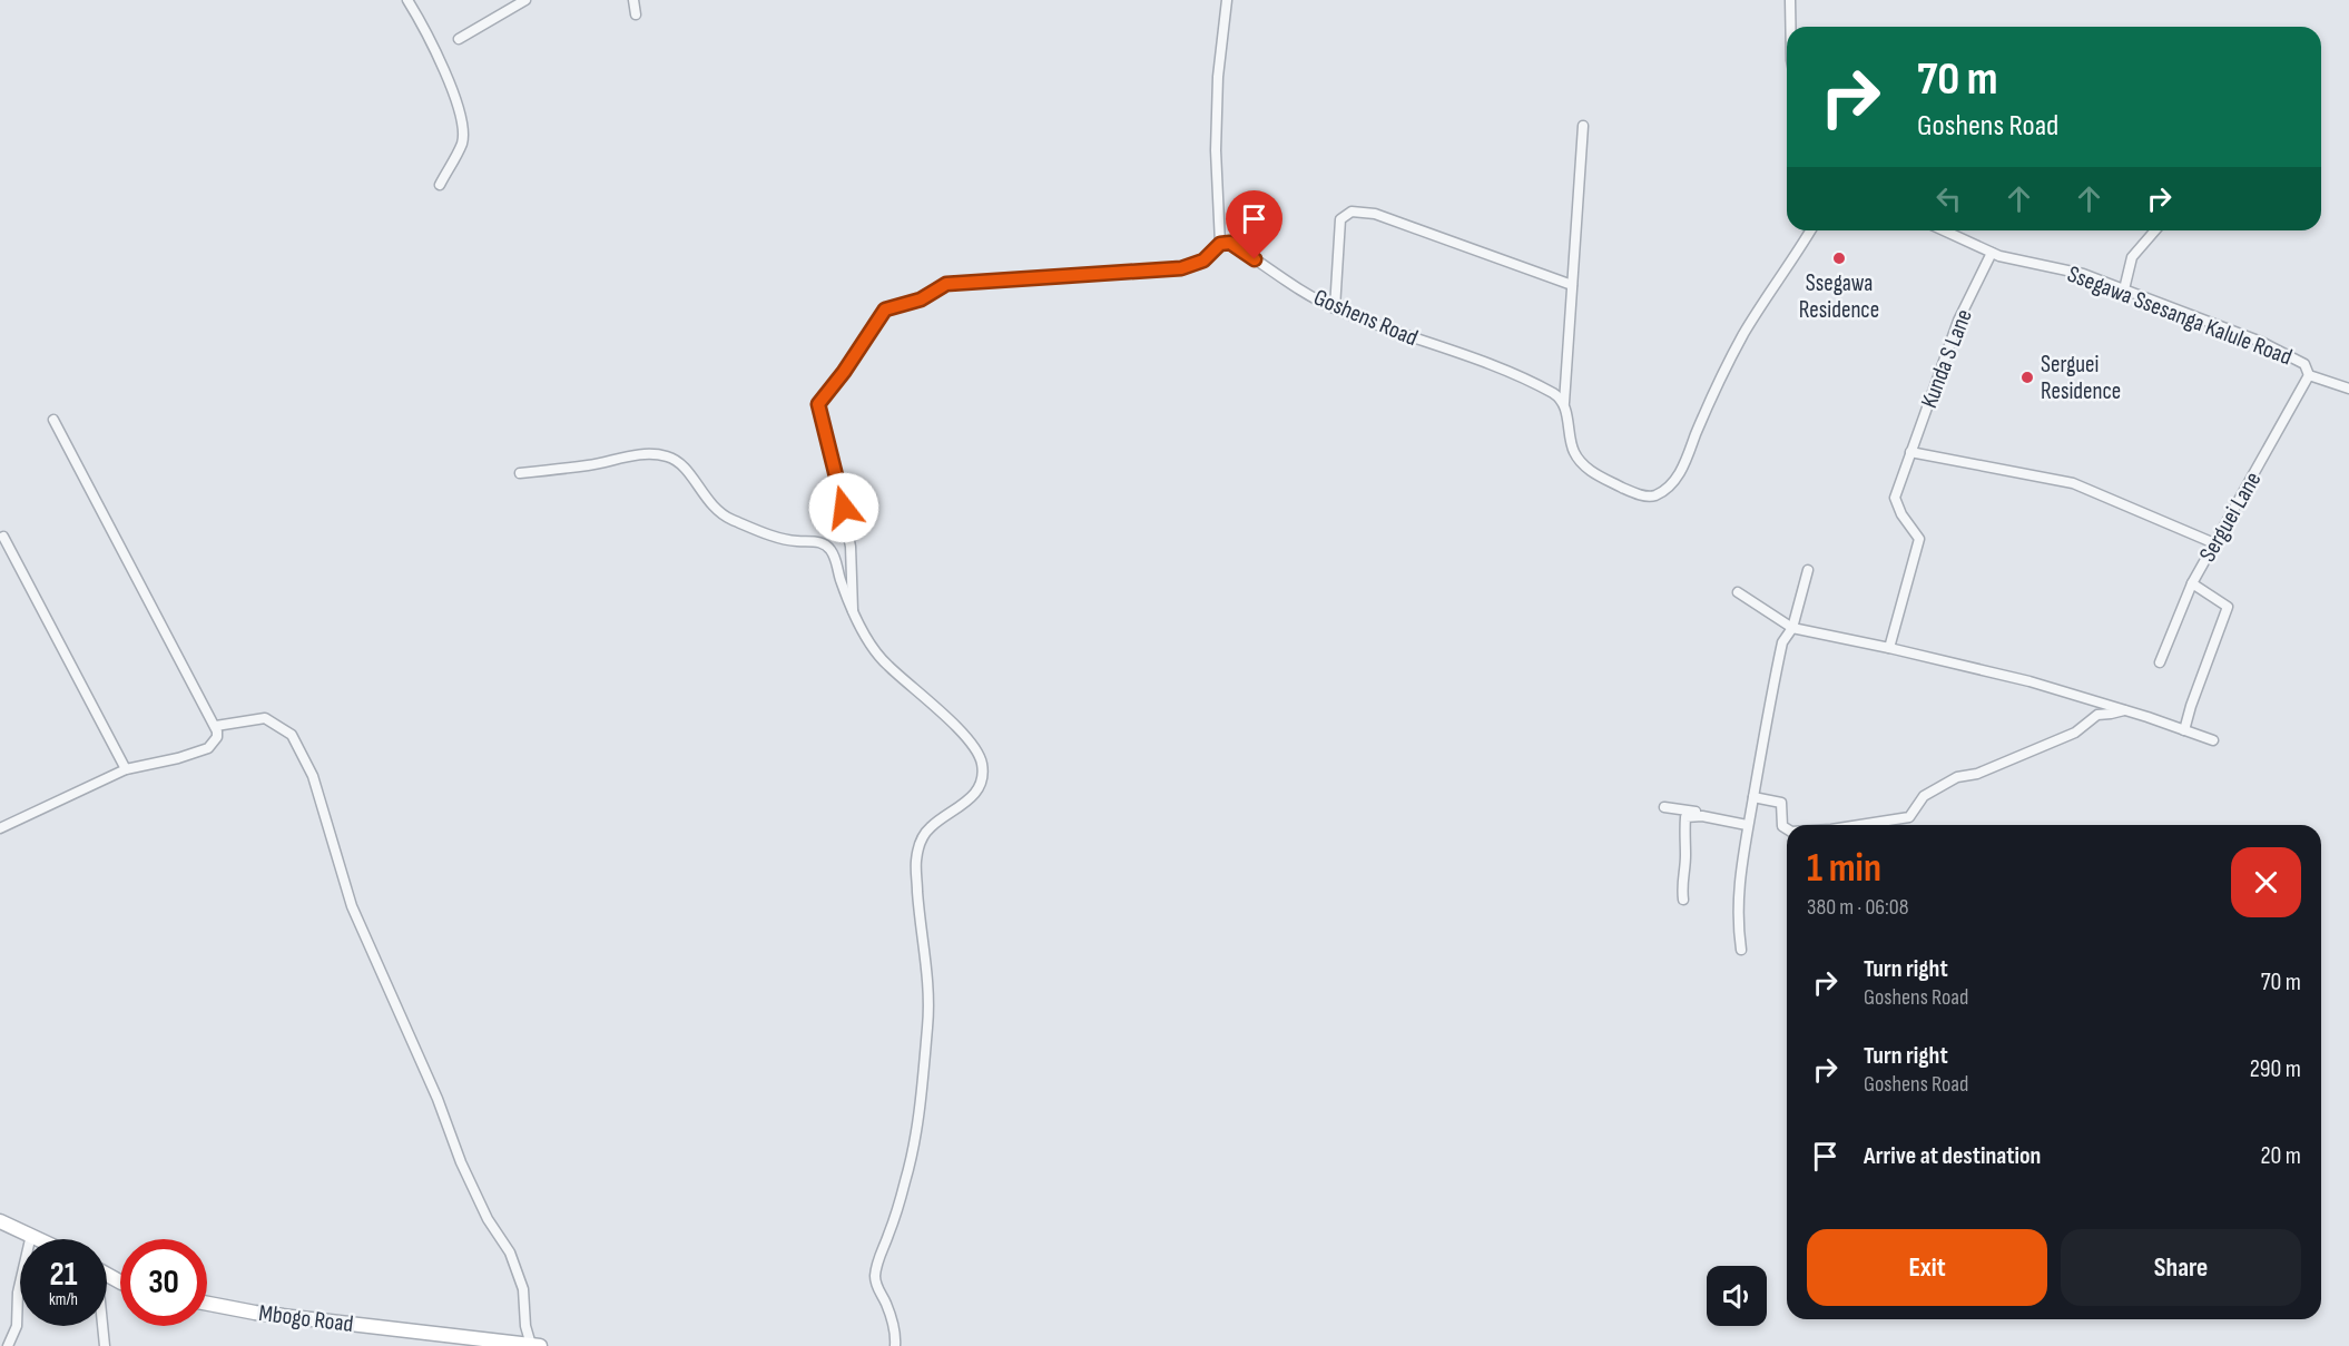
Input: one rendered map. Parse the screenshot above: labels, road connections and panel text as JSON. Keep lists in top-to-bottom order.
{
  "streets": {
    "main road": ["Mbogo Road"],
    "street": [
      "Ssegawa Ssesanga Kalule Road",
      "Goshens Road",
      "Kunda S Lane",
      "Serguei Lane"
    ]
  },
  "crossings": [
    ["Ssegawa Ssesanga Kalule Road", "Kunda S Lane"],
    ["Ssegawa Ssesanga Kalule Road", "Serguei Lane"]
  ],
  "places": ["Ssegawa Residence", "Serguei Residence"],
  "page": {
    "turn": ["70 m", "Goshens Road"],
    "heading": ["1 min", "380 m · 06:08"],
    "list": [
      {
        "name": "Turn right",
        "note": "Goshens Road",
        "value": "70 m"
      },
      {
        "name": "Turn right",
        "note": "Goshens Road",
        "value": "290 m"
      },
      {
        "name": "Arrive at destination",
        "value": "20 m"
      }
    ],
    "buttons": ["Exit", "Share"],
    "speed": "21 km/h",
    "limit": "30"
  }
}
